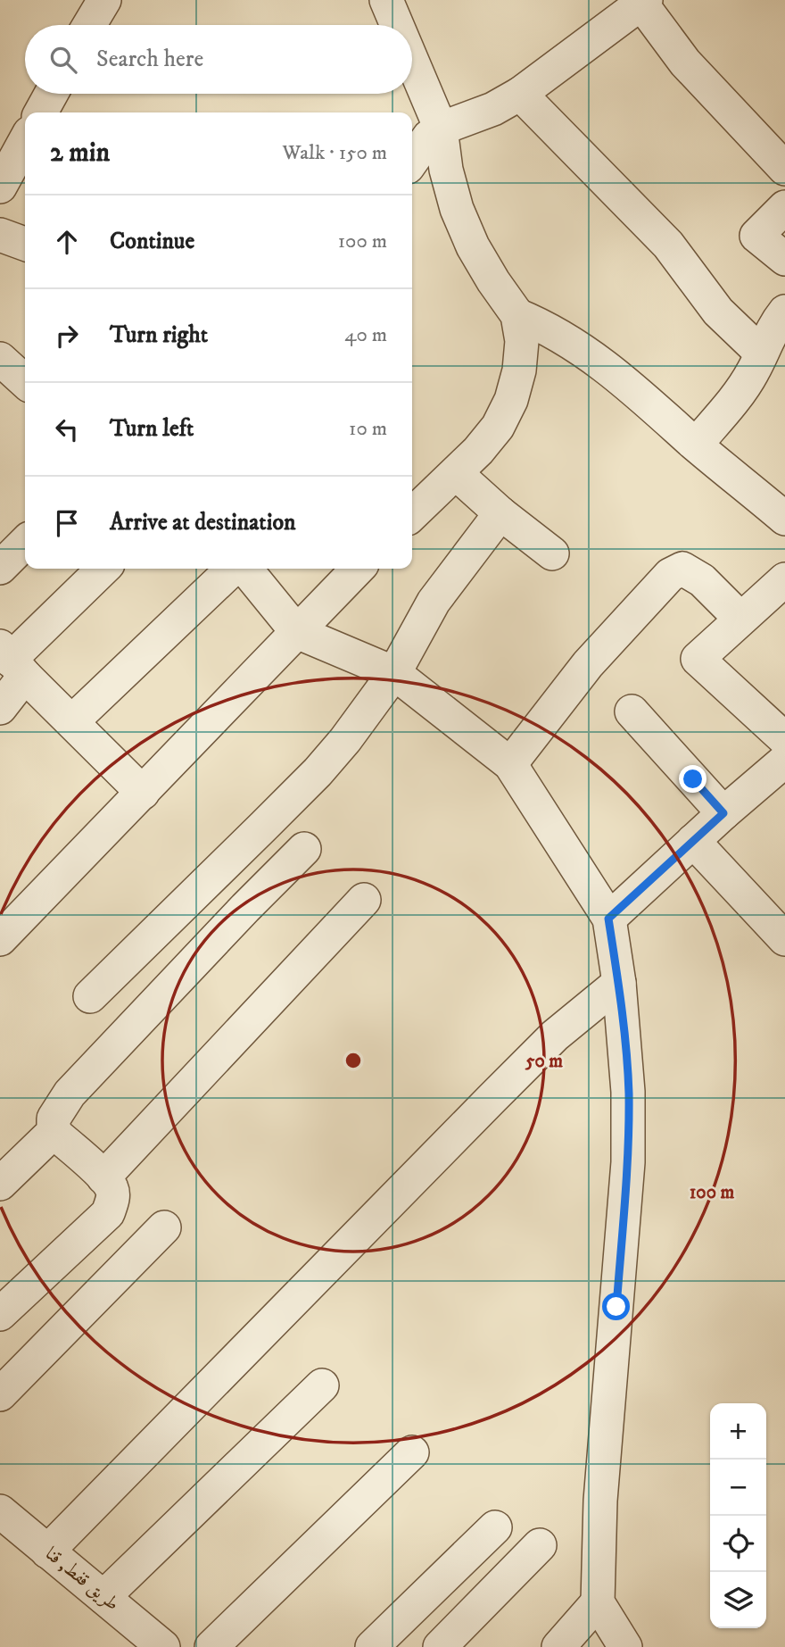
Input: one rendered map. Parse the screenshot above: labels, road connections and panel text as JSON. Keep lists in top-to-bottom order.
{
  "streets": {
    "street": ["طريق قفط, قنا"]
  },
  "page": {
    "search": "Search here",
    "heading": ["2 min", "Walk · 150 m"],
    "list": [
      ["Continue", "100 m"],
      ["Turn right", "40 m"],
      ["Turn left", "10 m"],
      "Arrive at destination"
    ],
    "map_buttons": ["+", "−"]
  },
  "rings": ["50 m", "100 m"]
}
